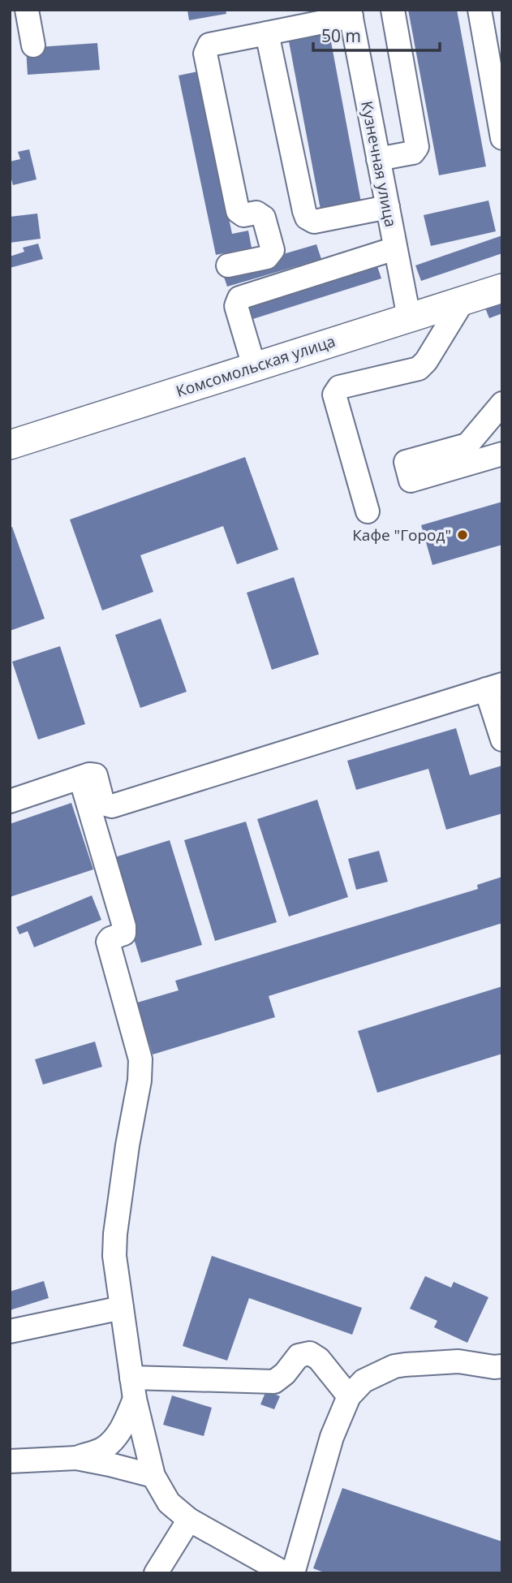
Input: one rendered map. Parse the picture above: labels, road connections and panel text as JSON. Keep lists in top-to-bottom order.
{
  "streets": {
    "main road": ["Комсомольская улица"],
    "street": ["Кузнечная улица"]
  },
  "crossings": [
    ["Кузнечная улица", "Комсомольская улица"]
  ],
  "places": ["Кафе \"Город\""],
  "scale_bar": "50 m"
}
